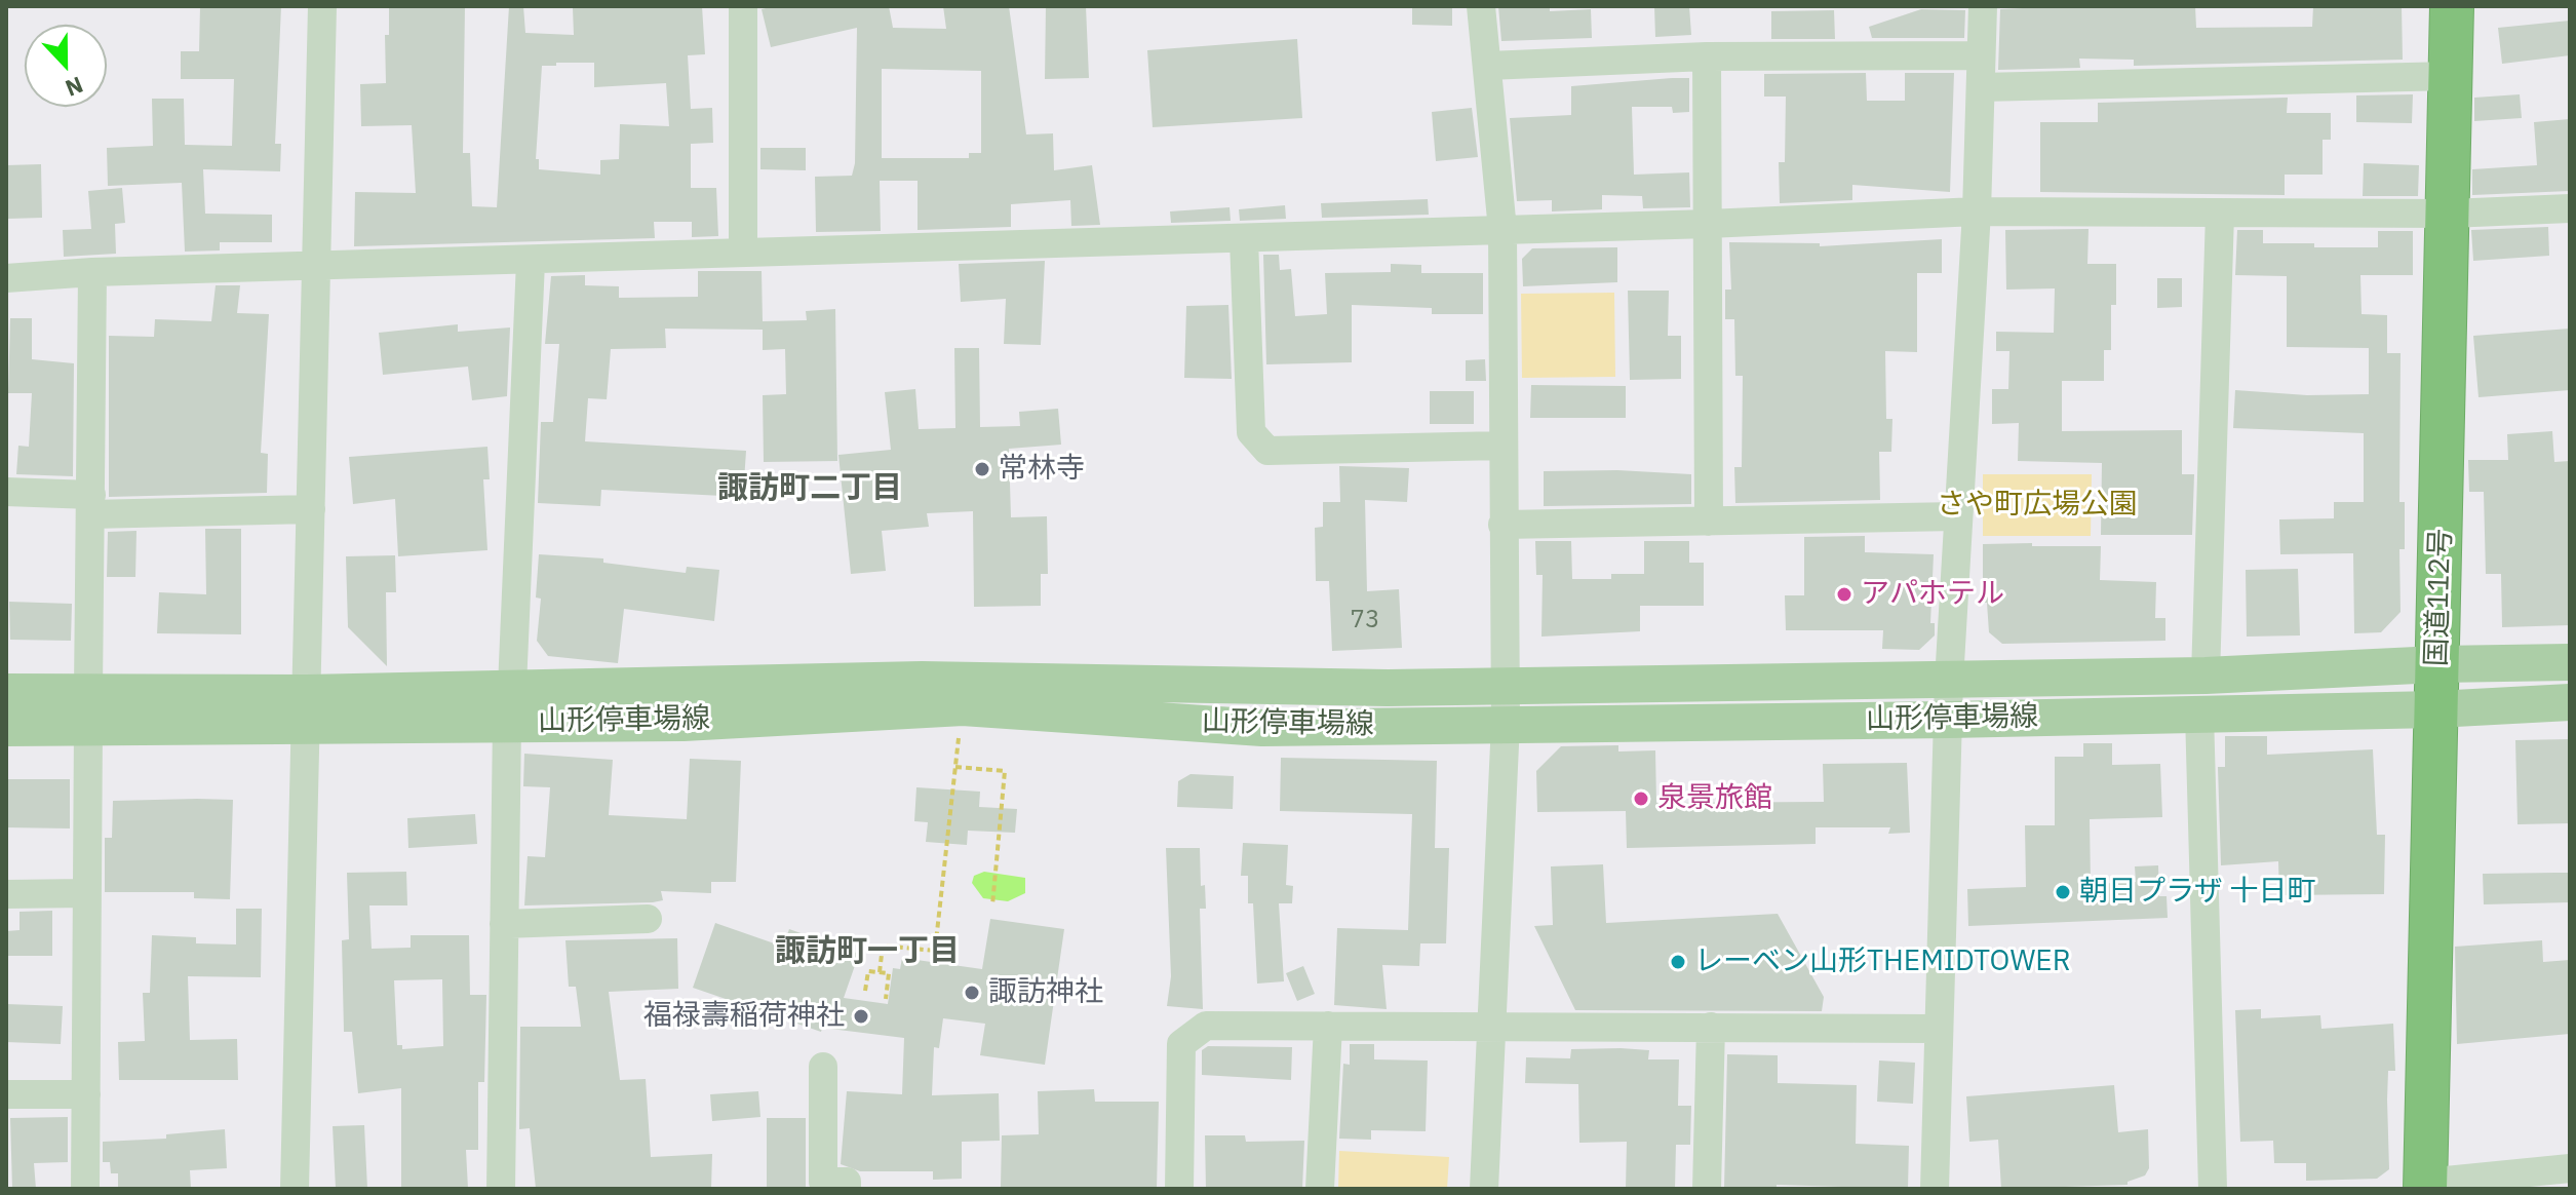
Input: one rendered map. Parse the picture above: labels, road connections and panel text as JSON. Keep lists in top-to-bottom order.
{
  "streets": {
    "highway": ["国道112号"],
    "main road": ["山形停車場線"]
  },
  "crossings": [
    ["国道112号", "山形停車場線"]
  ],
  "districts": ["諏訪町二丁目", "諏訪町一丁目"],
  "parks": ["さや町広場公園"],
  "places": [
    "常林寺",
    "アパホテル",
    "泉景旅館",
    "朝日プラザ 十日町",
    "レーベン山形THEMIDTOWER",
    "諏訪神社",
    "福禄壽稲荷神社"
  ],
  "house_numbers": ["73"],
  "north": "bottom"
}
